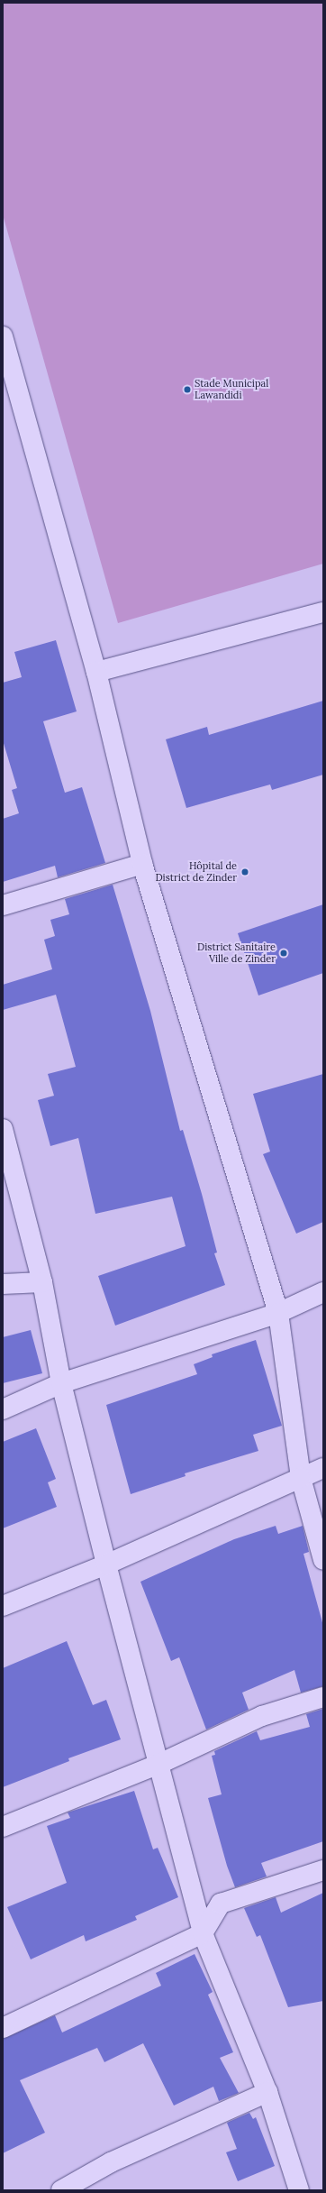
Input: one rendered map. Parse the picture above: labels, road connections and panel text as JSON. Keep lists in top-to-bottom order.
{
  "places": ["Stade Municipal Lawandidi", "Hôpital de District de Zinder", "District Sanitaire Ville de Zinder"]
}
